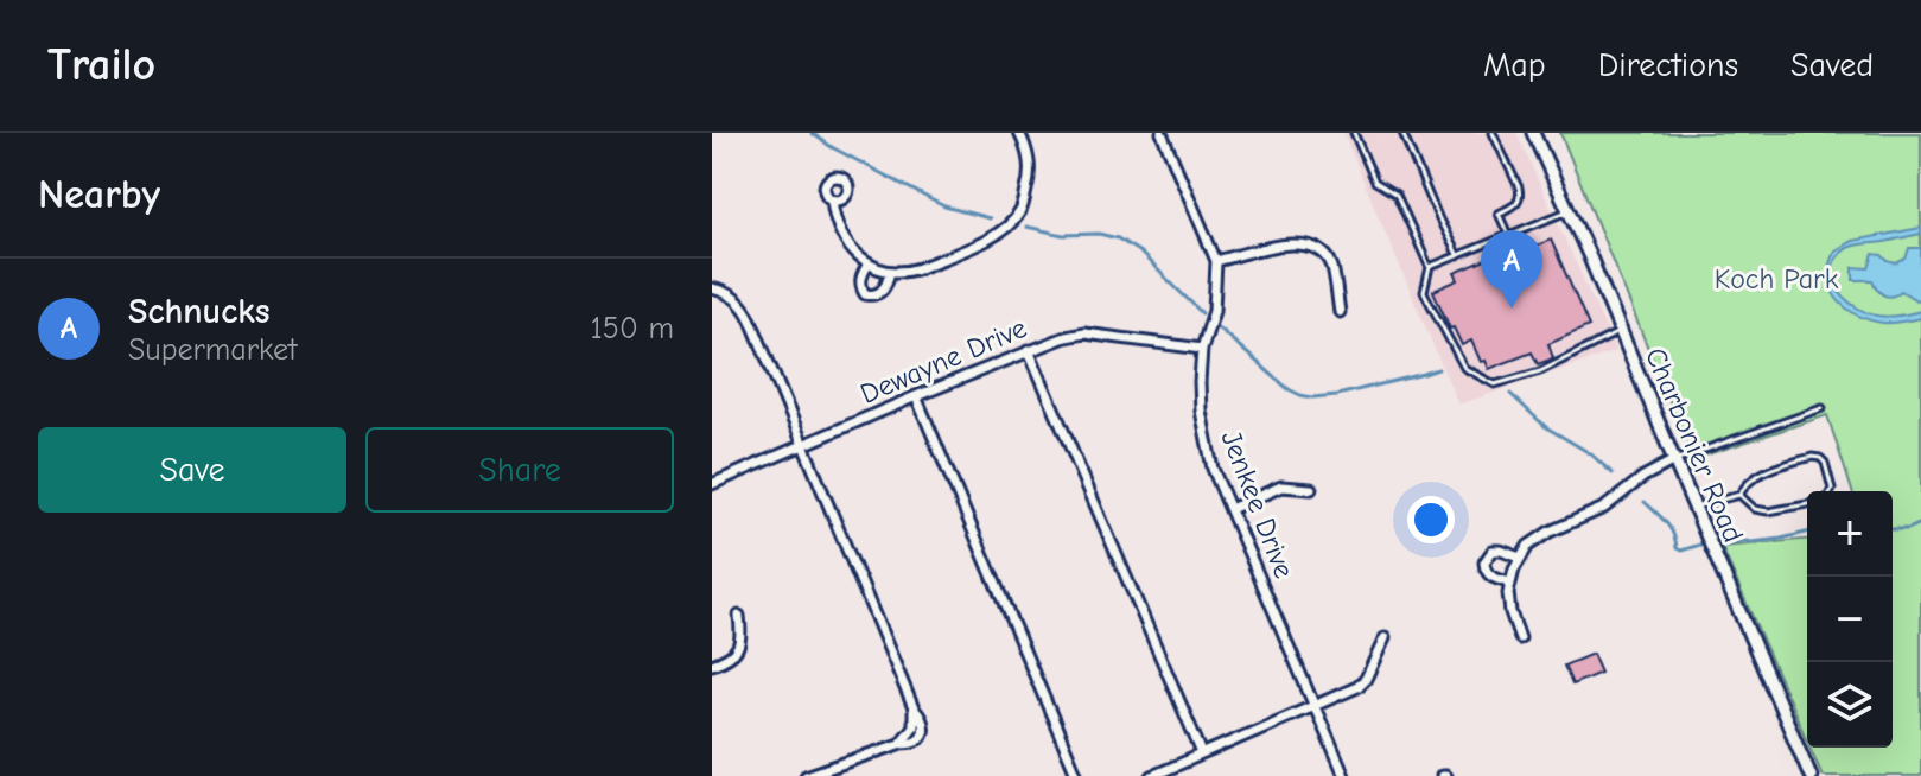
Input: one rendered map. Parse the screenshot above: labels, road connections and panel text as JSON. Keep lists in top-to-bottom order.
{
  "streets": {
    "main road": ["Charbonier Road"],
    "street": ["Dewayne Drive", "Jenkee Drive"]
  },
  "crossings": [
    ["Dewayne Drive", "Jenkee Drive"]
  ],
  "parks": ["Koch Park"],
  "page": {
    "header": "Trailo",
    "nav": ["Map", "Directions", "Saved"],
    "heading": "Nearby",
    "pins": "A",
    "list": [
      {
        "mark": "A",
        "name": "Schnucks",
        "note": "Supermarket",
        "value": "150 m"
      }
    ],
    "buttons": ["Save", "Share"],
    "map_buttons": ["+", "−"]
  }
}
